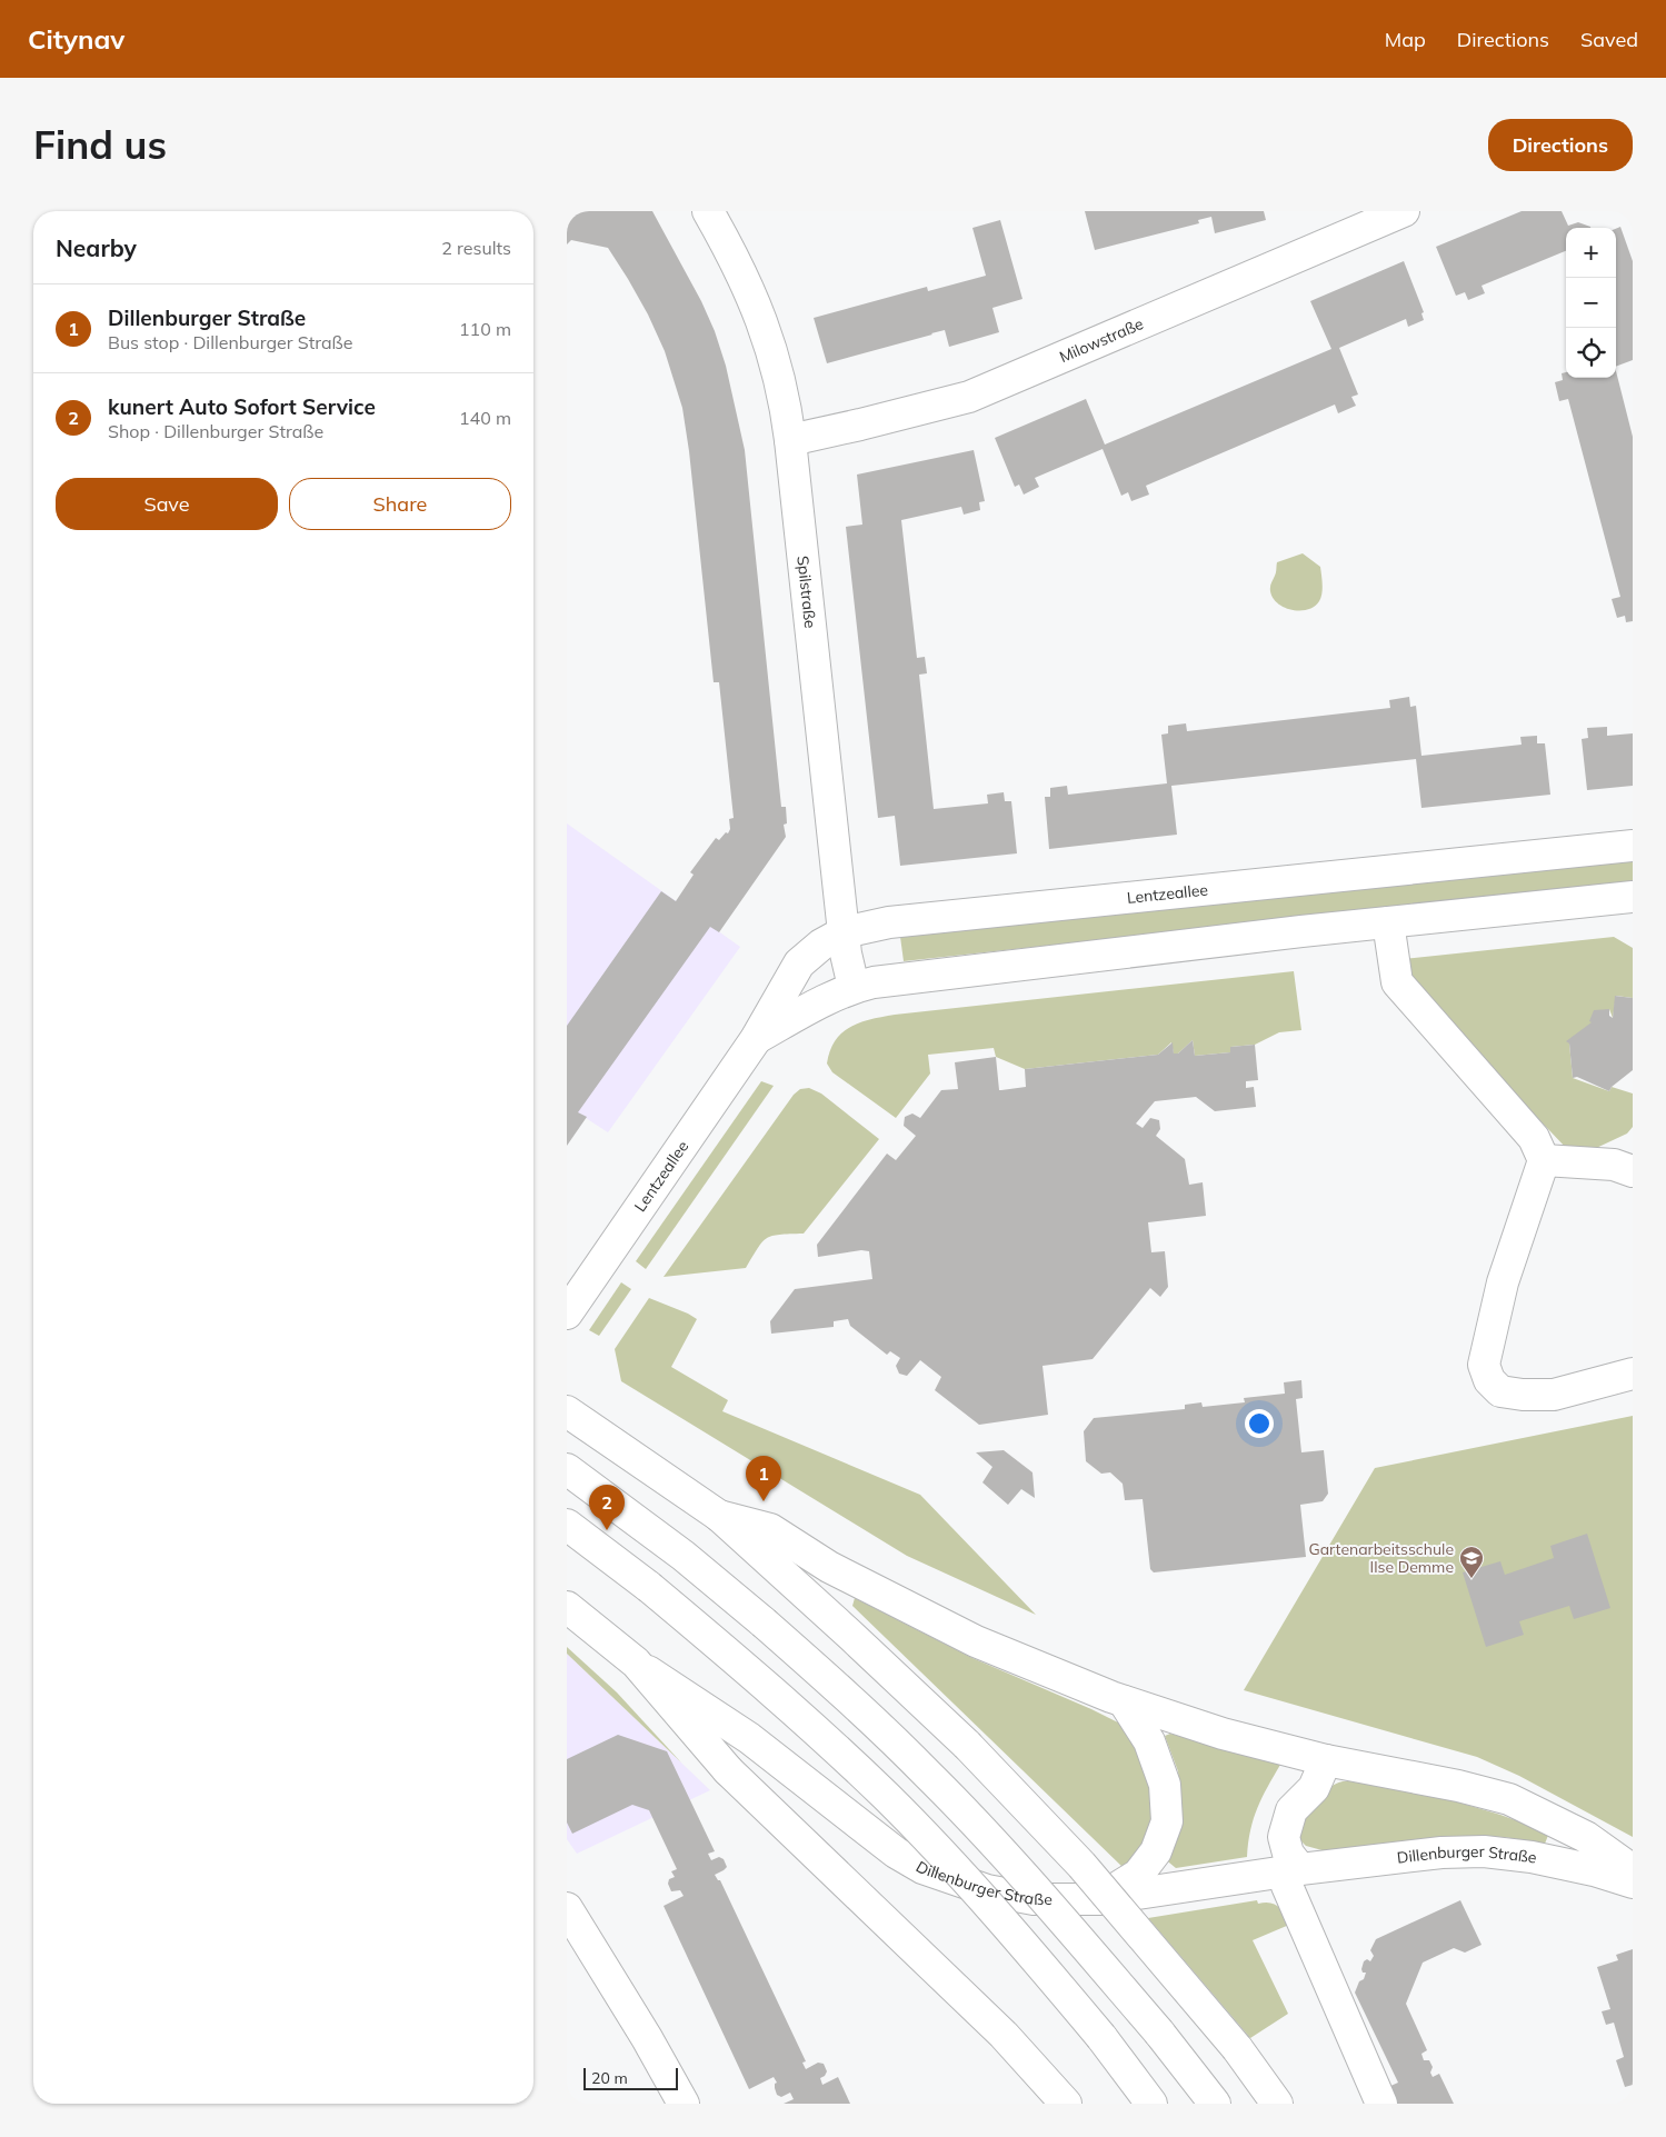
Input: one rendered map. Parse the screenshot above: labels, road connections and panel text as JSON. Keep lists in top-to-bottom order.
{
  "streets": {
    "main road": [
      "Milowstraße",
      "Spilstraße",
      "Lentzeallee",
      "Dillenburger Straße"
    ]
  },
  "crossings": [
    ["Milowstraße", "Spilstraße"],
    ["Spilstraße", "Lentzeallee"]
  ],
  "places": {
    "school or university": ["Gartenarbeitsschule Ilse Demme"]
  },
  "scale_bar": "20 m",
  "page": {
    "header": "Citynav",
    "nav": ["Map", "Directions", "Saved"],
    "buttons": [
      "Directions",
      ["Save", "Share"]
    ],
    "title": "Find us",
    "heading": ["Nearby", "2 results"],
    "map_buttons": ["+", "−"],
    "list": [
      {
        "mark": "1",
        "name": "Dillenburger Straße",
        "note": "Bus stop · Dillenburger Straße",
        "value": "110 m"
      },
      {
        "mark": "2",
        "name": "kunert Auto Sofort Service",
        "note": "Shop · Dillenburger Straße",
        "value": "140 m"
      }
    ],
    "pins": ["1", "2"],
    "scale": "20 m"
  }
}
